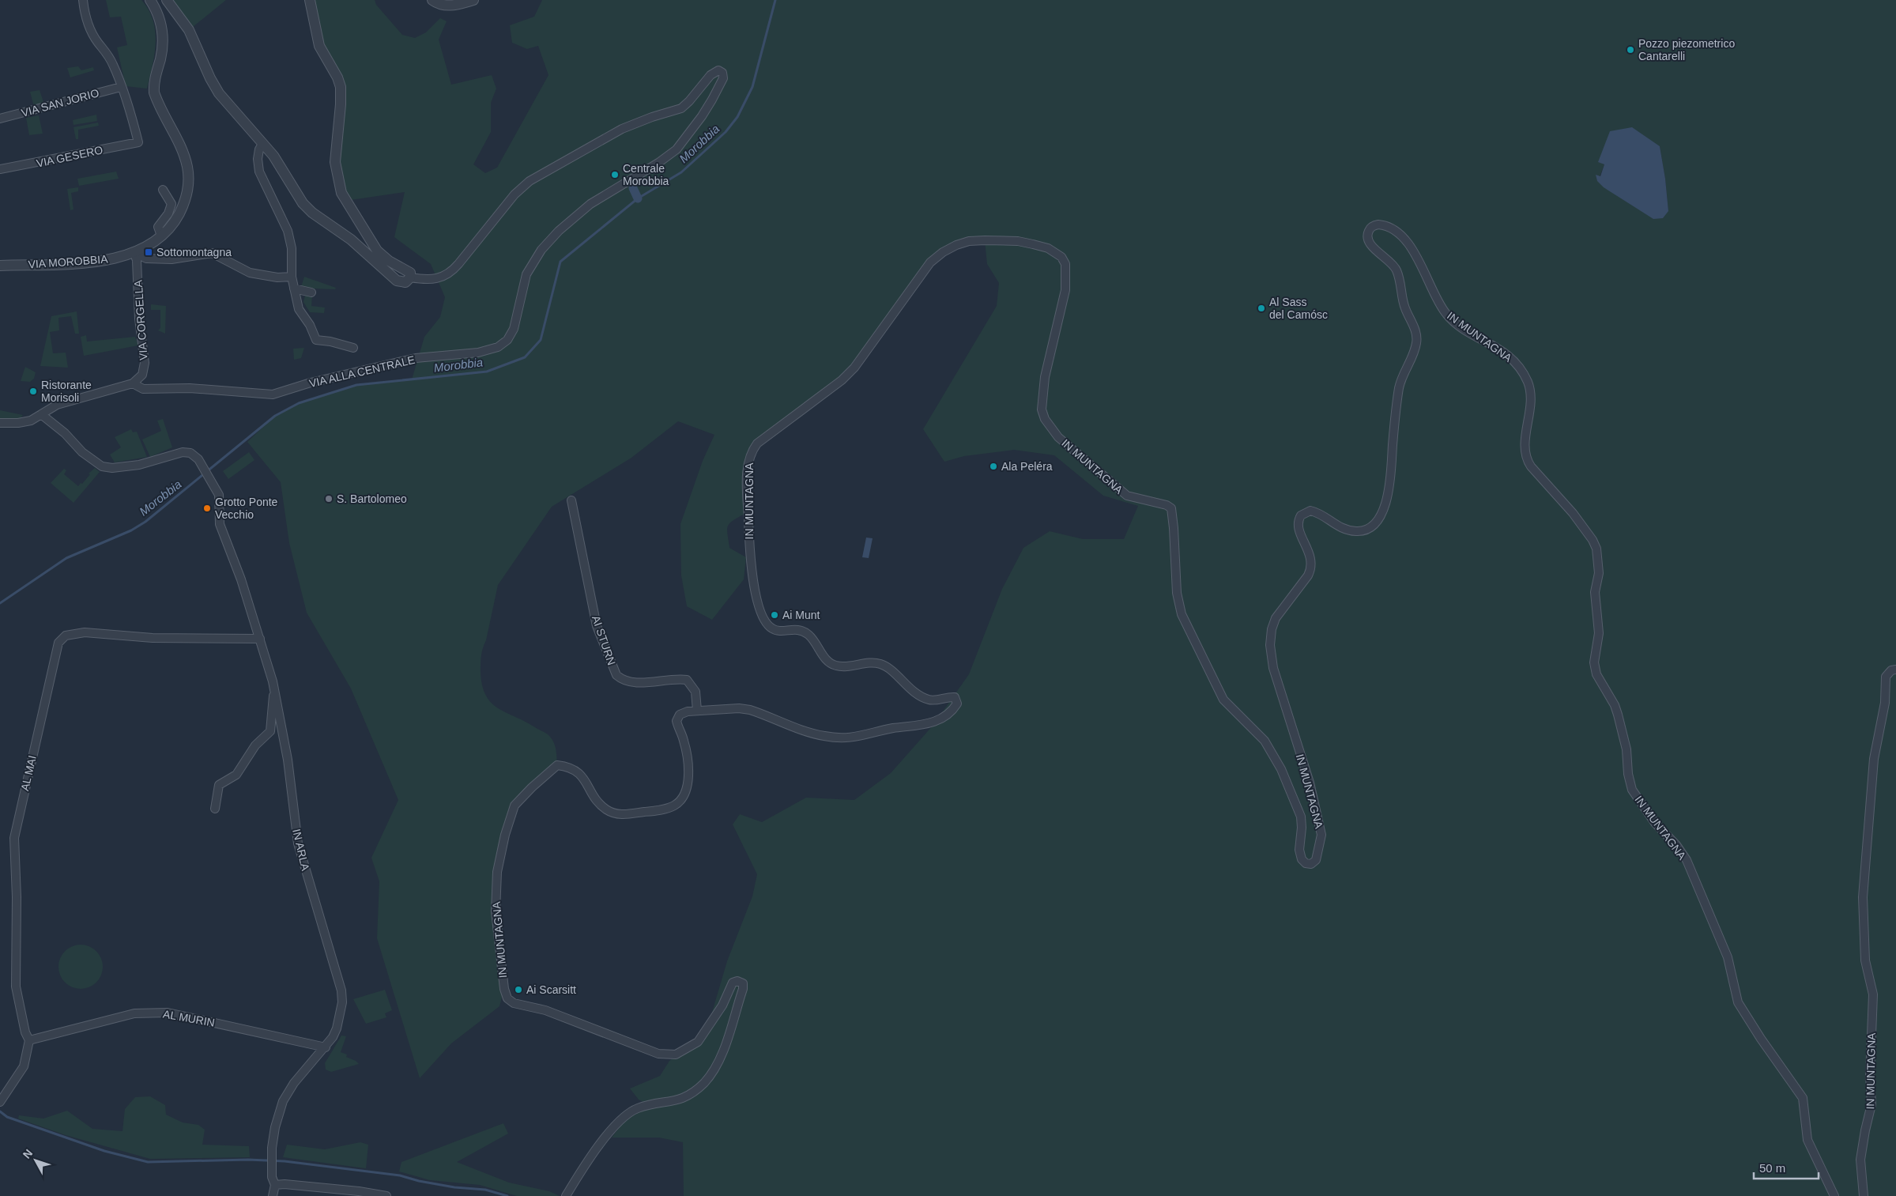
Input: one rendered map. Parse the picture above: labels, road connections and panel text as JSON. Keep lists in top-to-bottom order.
{
  "streets": {
    "street": [
      "VIA SAN JORIO",
      "VIA GESERO",
      "VIA MOROBBIA",
      "VIA CORGELLA",
      "IN MUNTAGNA",
      "VIA ALLA CENTRALE",
      "AI STURN",
      "AL MAI",
      "IN ARLA",
      "AL MURIN"
    ]
  },
  "crossings": [
    ["VIA SAN JORIO", "VIA GESERO"],
    ["VIA MOROBBIA", "VIA CORGELLA"],
    ["VIA CORGELLA", "VIA ALLA CENTRALE"],
    ["IN MUNTAGNA", "AI STURN"],
    ["AL MAI", "IN ARLA"],
    ["AL MAI", "AL MURIN"],
    ["IN ARLA", "AL MURIN"]
  ],
  "water": ["Morobbia"],
  "places": {
    "other": [
      "Pozzo piezometrico Cantarelli",
      "Centrale Morobbia",
      "Al Sass del Camósc",
      "Ristorante Morisoli",
      "Ala Peléra",
      "S. Bartolomeo",
      "Grotto Ponte Vecchio",
      "Ai Munt",
      "Ai Scarsitt"
    ],
    "transit": ["Sottomontagna"]
  },
  "scale_bar": "50 m",
  "north": "top left"
}
